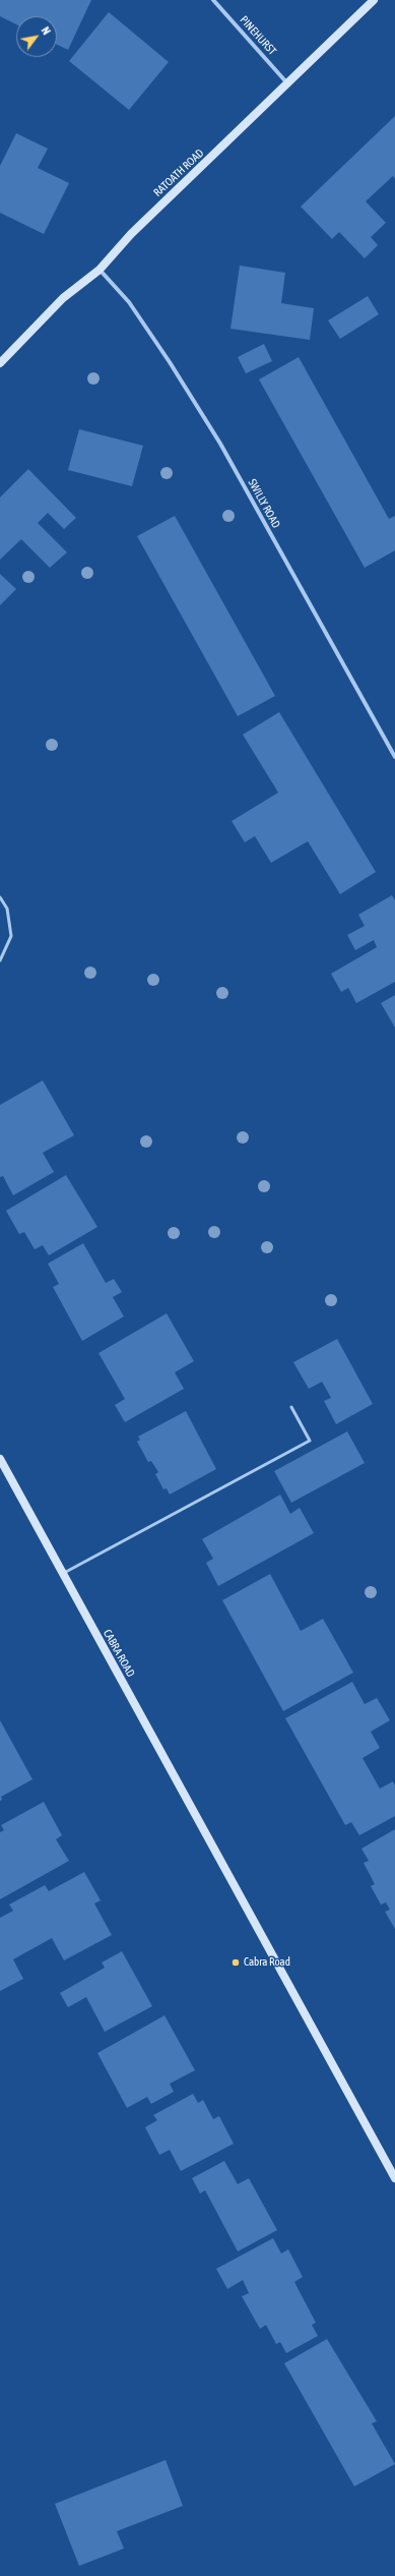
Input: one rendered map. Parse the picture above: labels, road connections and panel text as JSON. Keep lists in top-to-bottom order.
{
  "streets": {
    "main road": ["RATOATH ROAD", "CABRA ROAD"],
    "street": ["PINEHURST", "SWILLY ROAD"]
  },
  "crossings": [
    ["PINEHURST", "RATOATH ROAD"],
    ["RATOATH ROAD", "SWILLY ROAD"]
  ],
  "places": ["Cabra Road"],
  "north": "top right"
}
